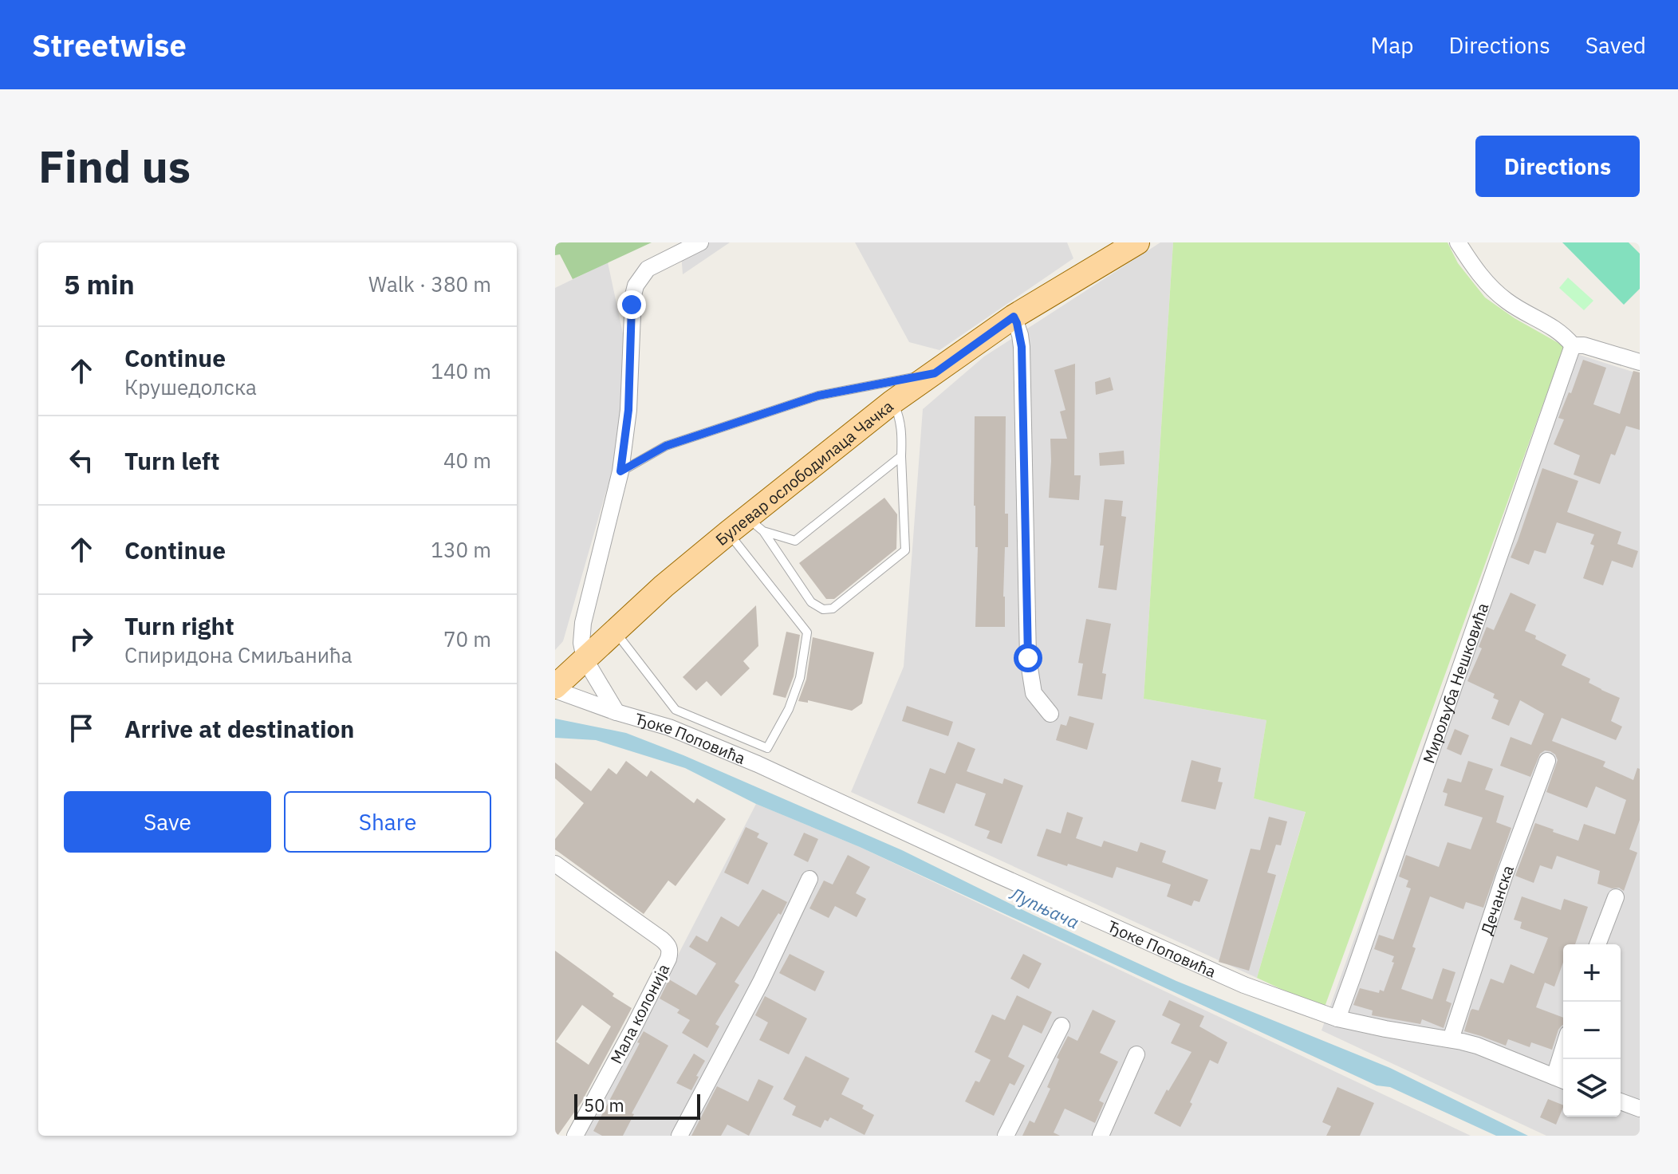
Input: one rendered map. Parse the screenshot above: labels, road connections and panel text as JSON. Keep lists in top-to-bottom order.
{
  "streets": {
    "main road": ["Булевар ослободилаца Чачка"],
    "street": [
      "Мирољуба Нешковића",
      "Ђоке Поповића",
      "Дечанска",
      "Мала колонија"
    ]
  },
  "crossings": [
    ["Булевар ослободилаца Чачка", "Ђоке Поповића"],
    ["Мирољуба Нешковића", "Ђоке Поповића"],
    ["Ђоке Поповића", "Дечанска"]
  ],
  "water": ["Лупњача"],
  "scale_bar": "50 m",
  "page": {
    "header": "Streetwise",
    "nav": ["Map", "Directions", "Saved"],
    "buttons": [
      "Directions",
      ["Save", "Share"]
    ],
    "title": "Find us",
    "heading": ["5 min", "Walk · 380 m"],
    "list": [
      ["Continue", "Крушедолска", "140 m"],
      ["Turn left", "40 m"],
      ["Continue", "130 m"],
      ["Turn right", "Спиридона Смиљанића", "70 m"],
      "Arrive at destination"
    ],
    "map_buttons": ["+", "−"],
    "scale": "50 m"
  }
}
